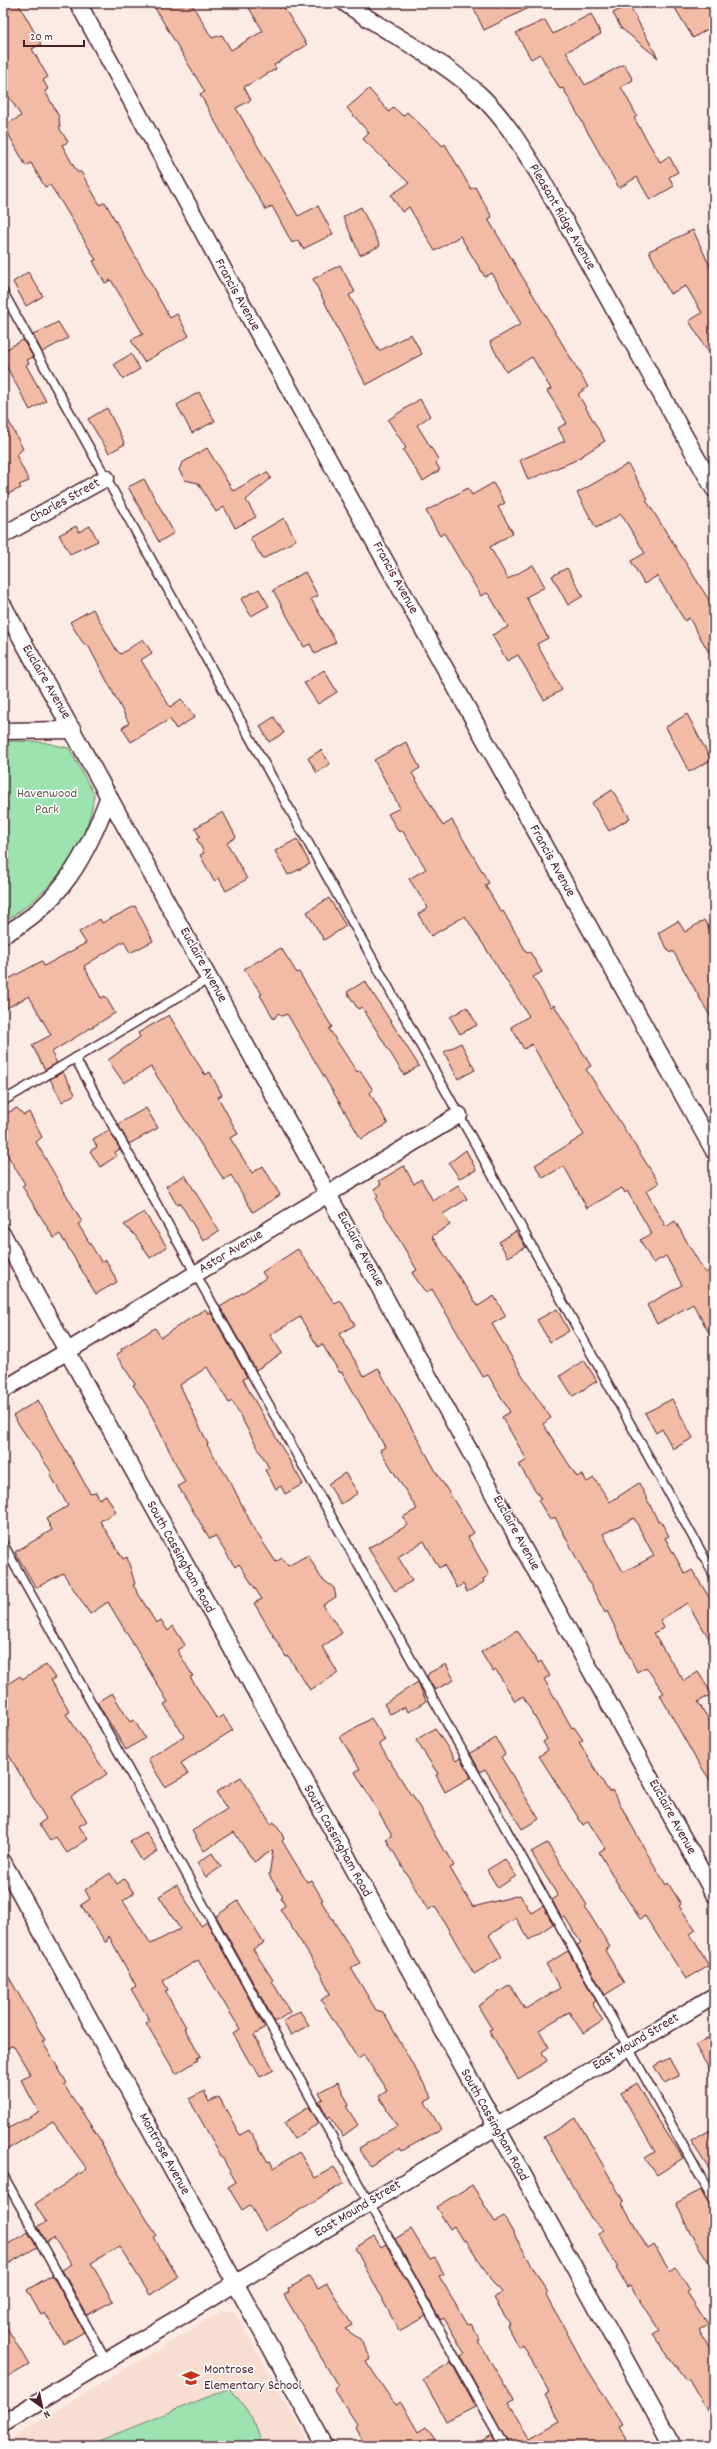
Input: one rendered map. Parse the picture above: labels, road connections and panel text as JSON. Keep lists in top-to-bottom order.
{
  "streets": {
    "street": [
      "Pleasant Ridge Avenue",
      "Francis Avenue",
      "Charles Street",
      "Euclaire Avenue",
      "Astor Avenue",
      "South Cassingham Road",
      "East Mound Street",
      "Montrose Avenue"
    ]
  },
  "crossings": [
    ["Euclaire Avenue", "Astor Avenue"],
    ["Astor Avenue", "South Cassingham Road"],
    ["South Cassingham Road", "East Mound Street"],
    ["East Mound Street", "Montrose Avenue"]
  ],
  "parks": ["Havenwood Park"],
  "places": {
    "school or university": ["Montrose Elementary School"]
  },
  "scale_bar": "20 m",
  "north": "bottom right"
}
